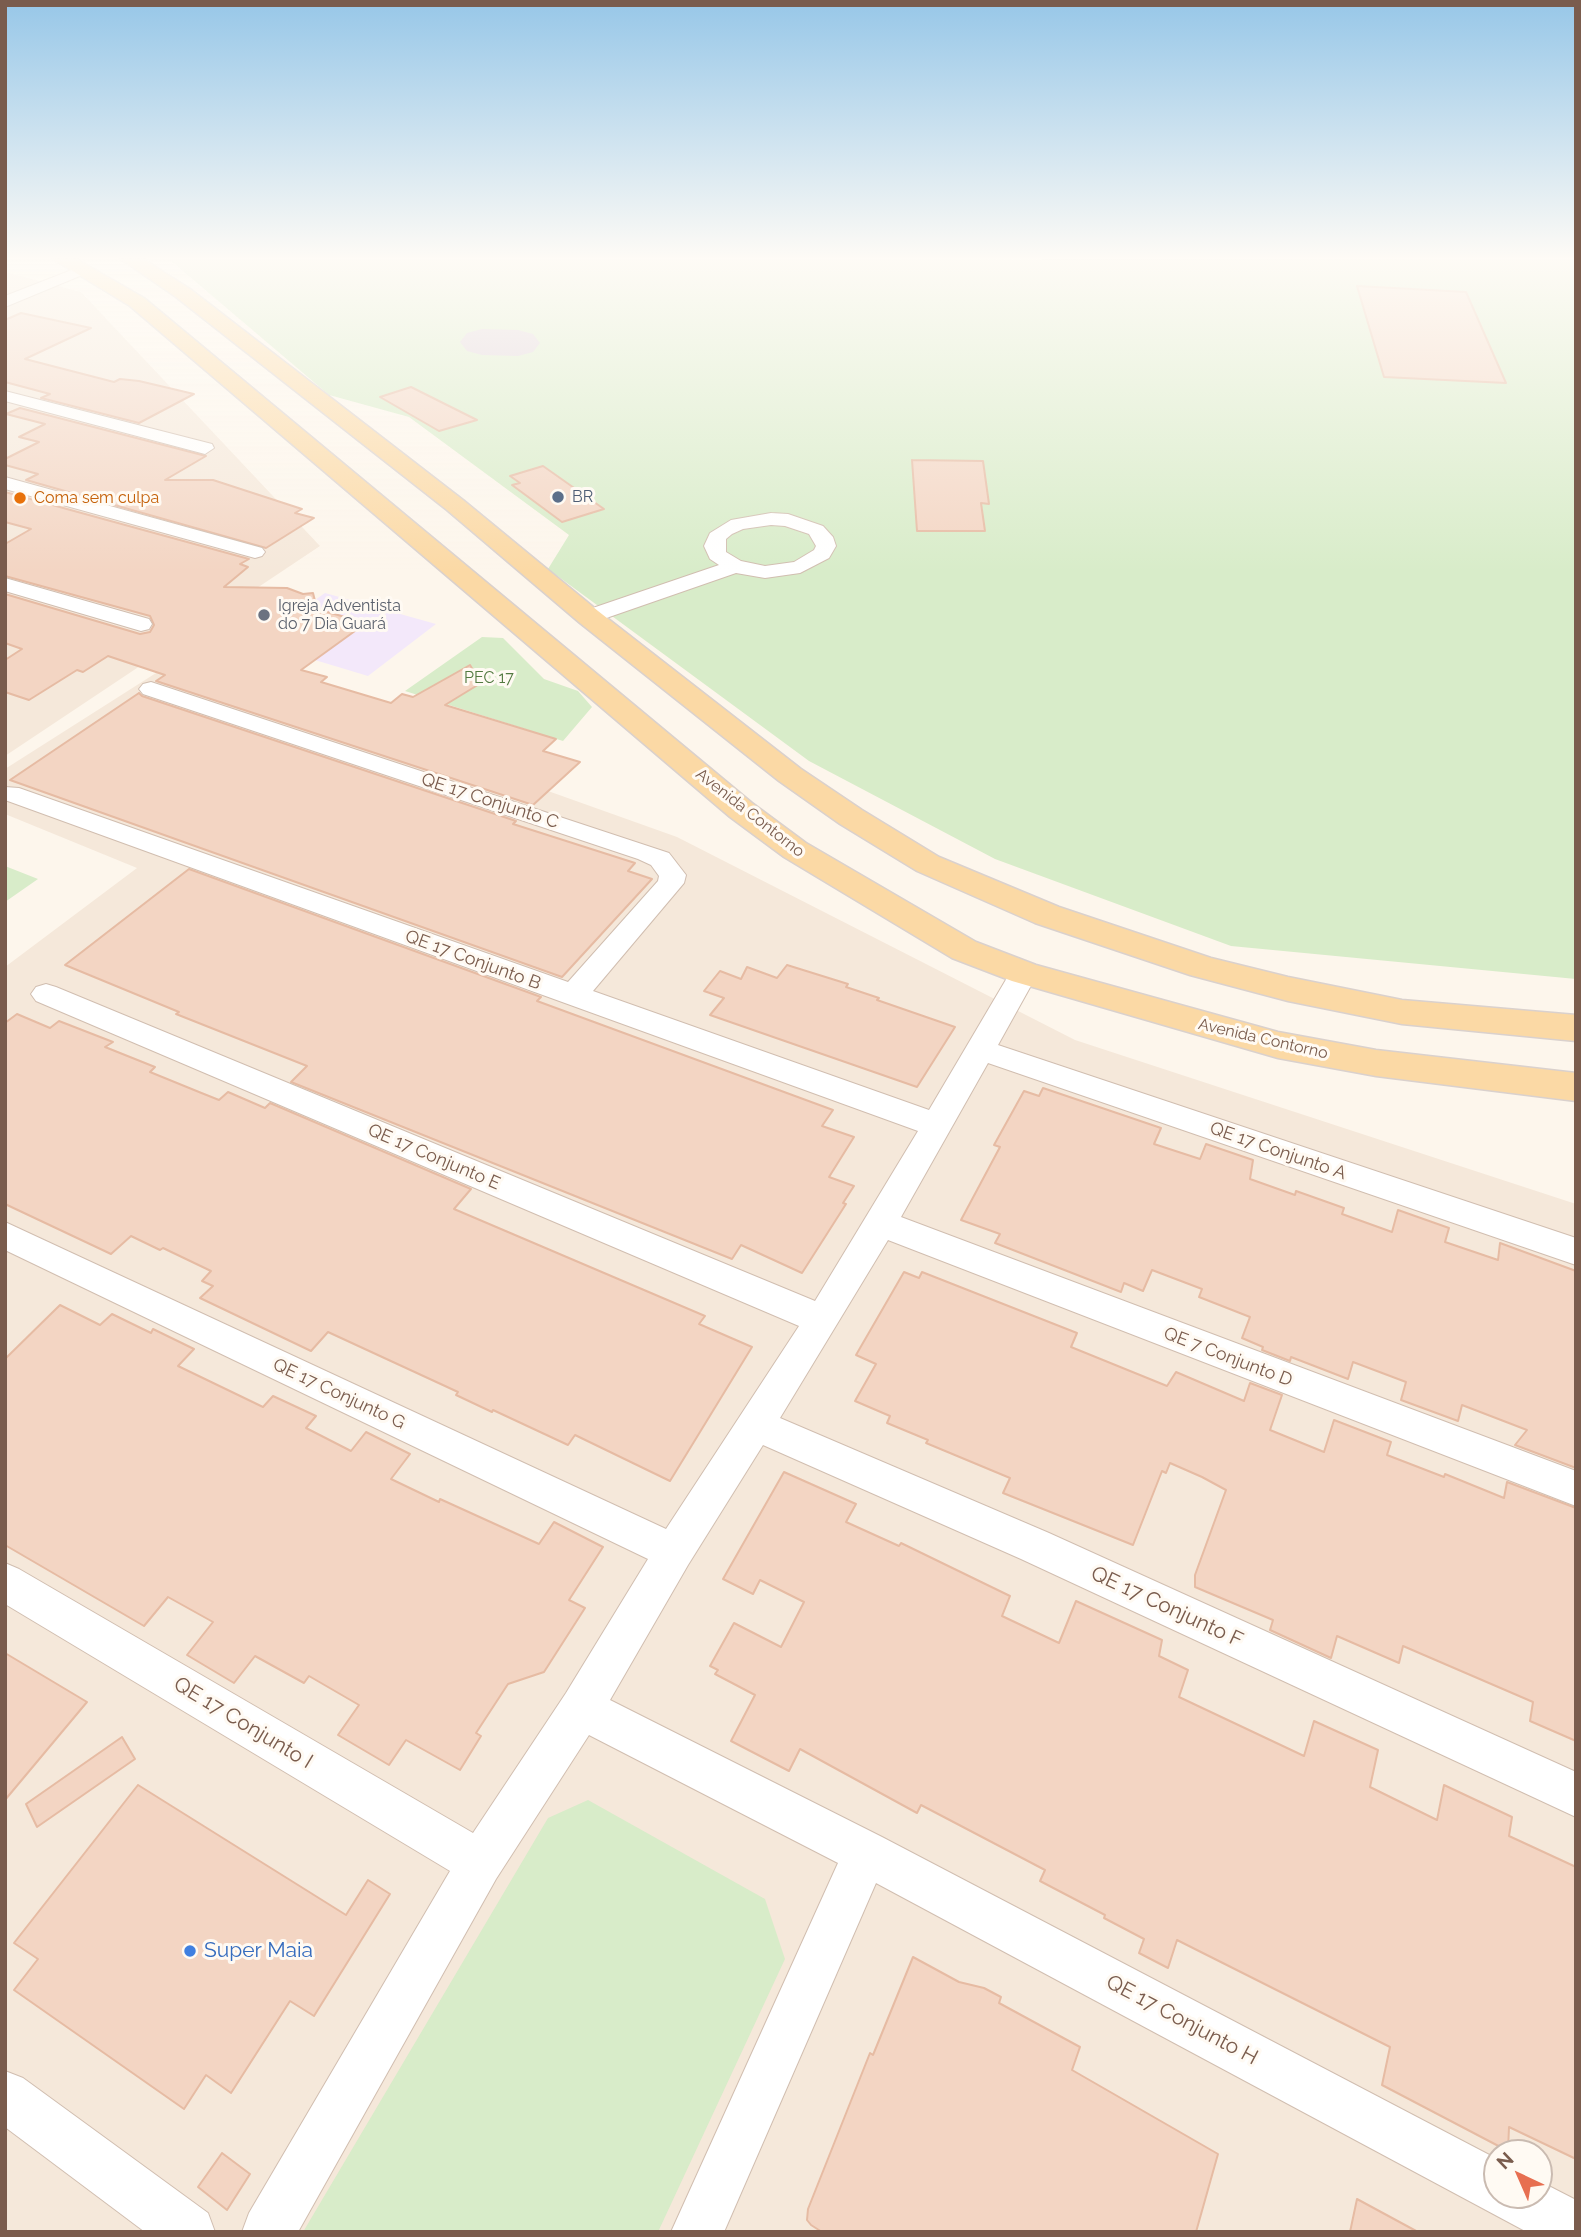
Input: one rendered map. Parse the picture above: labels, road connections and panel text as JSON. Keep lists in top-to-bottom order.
{
  "streets": {
    "main road": ["Avenida Contorno"],
    "street": [
      "QE 17 Conjunto C",
      "QE 17 Conjunto B",
      "QE 17 Conjunto A",
      "QE 17 Conjunto E",
      "QE 7 Conjunto D",
      "QE 17 Conjunto G",
      "QE 17 Conjunto F",
      "QE 17 Conjunto I",
      "QE 17 Conjunto H"
    ]
  },
  "crossings": [
    ["QE 17 Conjunto C", "QE 17 Conjunto B"]
  ],
  "parks": ["PEC 17"],
  "places": [
    "BR",
    "Coma sem culpa",
    "Igreja Adventista do 7 Dia Guará",
    "Super Maia"
  ],
  "north": "top left"
}
